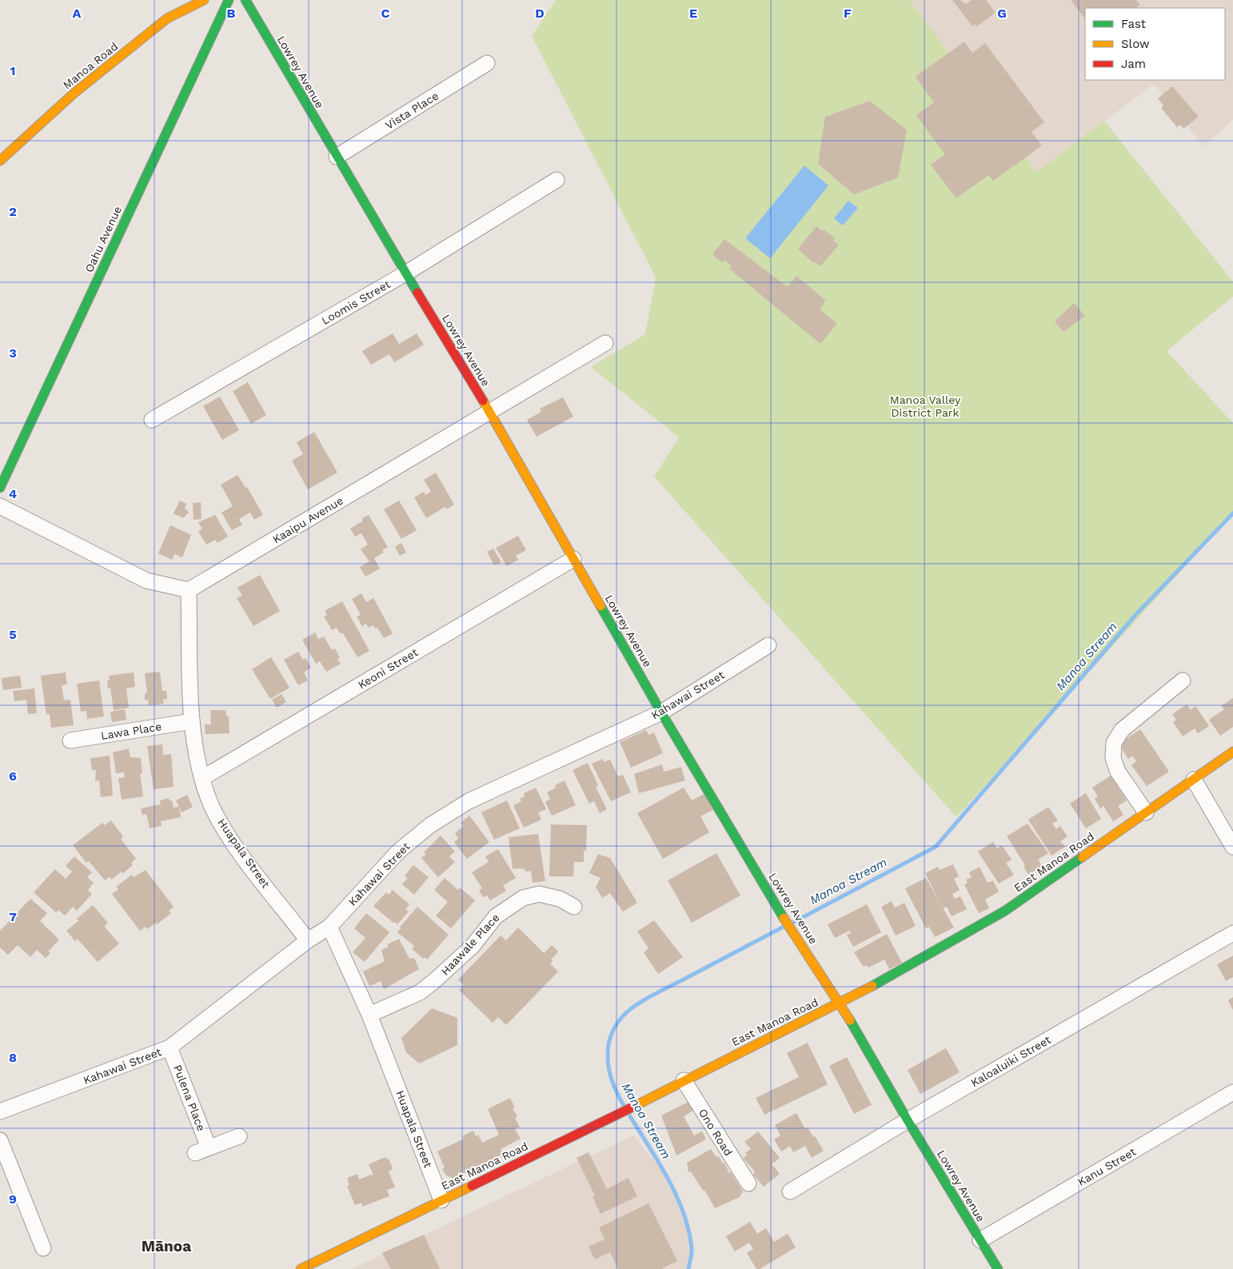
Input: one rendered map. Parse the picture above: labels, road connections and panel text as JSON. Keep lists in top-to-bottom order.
{
  "streets": {
    "street": [
      "Manoa Road",
      "Lowrey Avenue",
      "Vista Place",
      "Oahu Avenue",
      "Loomis Street",
      "Kaaipu Avenue",
      "Keoni Street",
      "Kahawai Street",
      "Lawa Place",
      "Huapala Street",
      "East Manoa Road",
      "Haawale Place",
      "Kaloaluiki Street",
      "Pulena Place",
      "Ono Road",
      "Kanu Street"
    ]
  },
  "crossings": [
    ["Lowrey Avenue", "Vista Place"],
    ["Lowrey Avenue", "Loomis Street"],
    ["Lowrey Avenue", "Kaaipu Avenue"],
    ["Lowrey Avenue", "Keoni Street"],
    ["Lowrey Avenue", "Kahawai Street"],
    ["Lowrey Avenue", "East Manoa Road"],
    ["Lowrey Avenue", "Kaloaluiki Street"],
    ["Lowrey Avenue", "Kanu Street"],
    ["Kaaipu Avenue", "Huapala Street"],
    ["Keoni Street", "Huapala Street"],
    ["Kahawai Street", "Huapala Street"],
    ["Kahawai Street", "Pulena Place"],
    ["Lawa Place", "Huapala Street"],
    ["Huapala Street", "East Manoa Road"],
    ["Huapala Street", "Haawale Place"],
    ["East Manoa Road", "Ono Road"]
  ],
  "districts": ["Mānoa"],
  "water": ["Manoa Stream"],
  "parks": ["Manoa Valley District Park"],
  "legend": ["Fast", "Slow", "Jam"],
  "grid": {
    "columns": [
      "A",
      "B",
      "C",
      "D",
      "E",
      "F",
      "G"
    ],
    "rows": [
      "1",
      "2",
      "3",
      "4",
      "5",
      "6",
      "7",
      "8",
      "9"
    ]
  }
}
